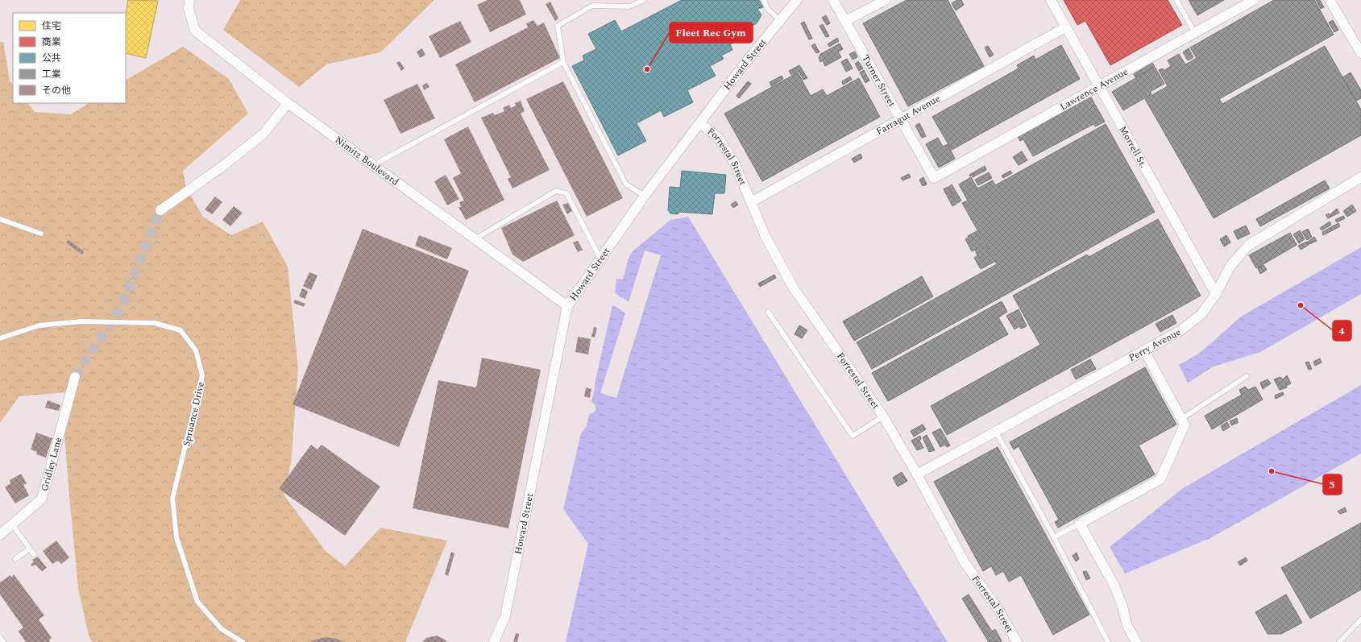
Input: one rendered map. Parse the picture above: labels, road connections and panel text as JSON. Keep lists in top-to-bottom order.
{
  "streets": {
    "street": [
      "Howard Street",
      "Turner Street",
      "Lawrence Avenue",
      "Farragut Avenue",
      "Morrell St.",
      "Forrestal Street",
      "Nimitz Boulevard",
      "Perry Avenue",
      "Gridley Lane"
    ],
    "lane": ["Spruance Drive"]
  },
  "crossings": [
    ["Howard Street", "Forrestal Street"],
    ["Howard Street", "Nimitz Boulevard"],
    ["Turner Street", "Lawrence Avenue"],
    ["Turner Street", "Farragut Avenue"],
    ["Lawrence Avenue", "Morrell St."],
    ["Farragut Avenue", "Morrell St."],
    ["Farragut Avenue", "Forrestal Street"],
    ["Morrell St.", "Perry Avenue"],
    ["Forrestal Street", "Perry Avenue"]
  ],
  "places": ["Fleet Rec Gym", "4", "5"],
  "legend": [
    "住宅",
    "商業",
    "公共",
    "工業",
    "その他"
  ]
}
